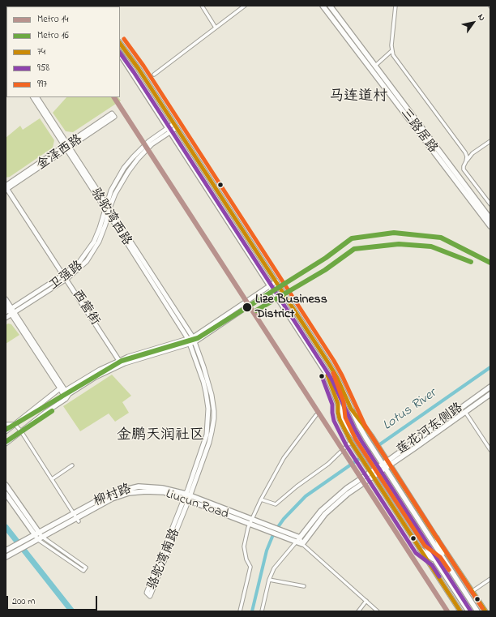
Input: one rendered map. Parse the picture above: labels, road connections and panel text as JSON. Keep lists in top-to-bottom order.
{
  "streets": {
    "main road": [
      "三路居路",
      "莲花河东侧路",
      "柳村路",
      "Liucun Road"
    ],
    "street": [
      "金泽西路",
      "骆驼湾西路",
      "卫强路",
      "西营街",
      "骆驼湾南路"
    ]
  },
  "crossings": [
    ["金泽西路", "骆驼湾西路"],
    ["金泽西路", "西营街"],
    ["骆驼湾西路", "卫强路"],
    ["骆驼湾西路", "骆驼湾南路"],
    ["卫强路", "西营街"],
    ["莲花河东侧路", "柳村路"],
    ["莲花河东侧路", "Liucun Road"],
    ["柳村路", "Liucun Road"],
    ["柳村路", "骆驼湾南路"],
    ["Liucun Road", "骆驼湾南路"]
  ],
  "districts": ["马连道村", "金鹏天润社区"],
  "water": ["Lotus River"],
  "places": ["Lize Business District"],
  "lines": [
    "transit line 997",
    "transit line 74",
    "transit line 958",
    "metro line 14",
    "metro line 16"
  ],
  "legend": [
    "Metro 14",
    "Metro 16",
    "74",
    "958",
    "997"
  ],
  "scale_bar": "200 m",
  "north": "top right"
}
